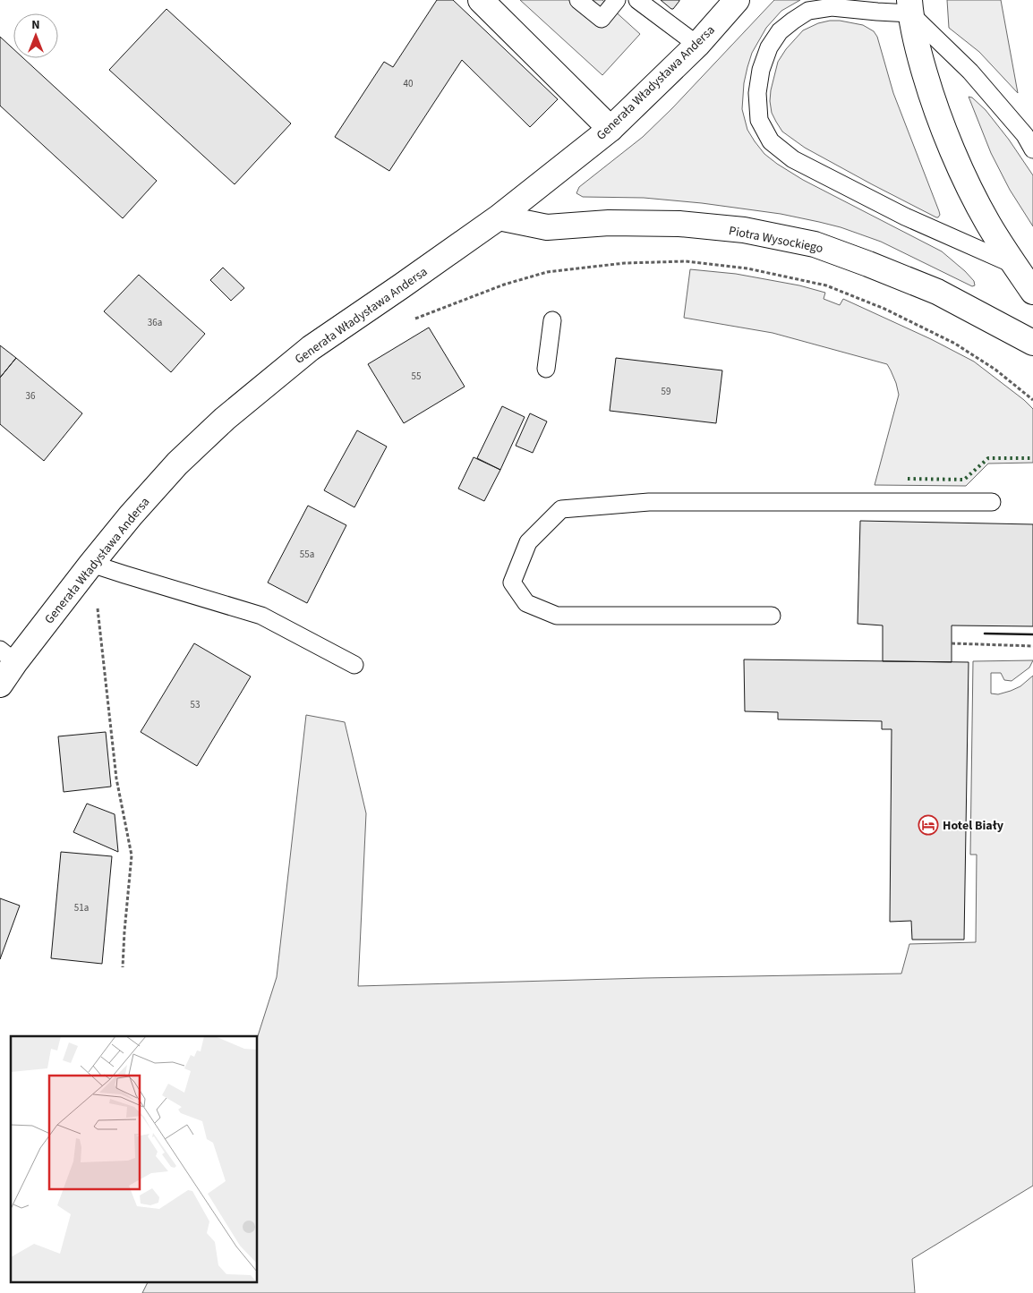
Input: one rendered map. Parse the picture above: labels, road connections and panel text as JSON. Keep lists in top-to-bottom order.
{
  "streets": {
    "street": ["Generała Władysława Andersa", "Piotra Wysockiego"]
  },
  "crossings": [
    ["Generała Władysława Andersa", "Piotra Wysockiego"]
  ],
  "places": {
    "hotel": ["Hotel Biały"]
  },
  "house_numbers": [
    "40",
    "36a",
    "55",
    "59",
    "36",
    "55a",
    "53",
    "51a"
  ],
  "north": "top"
}
